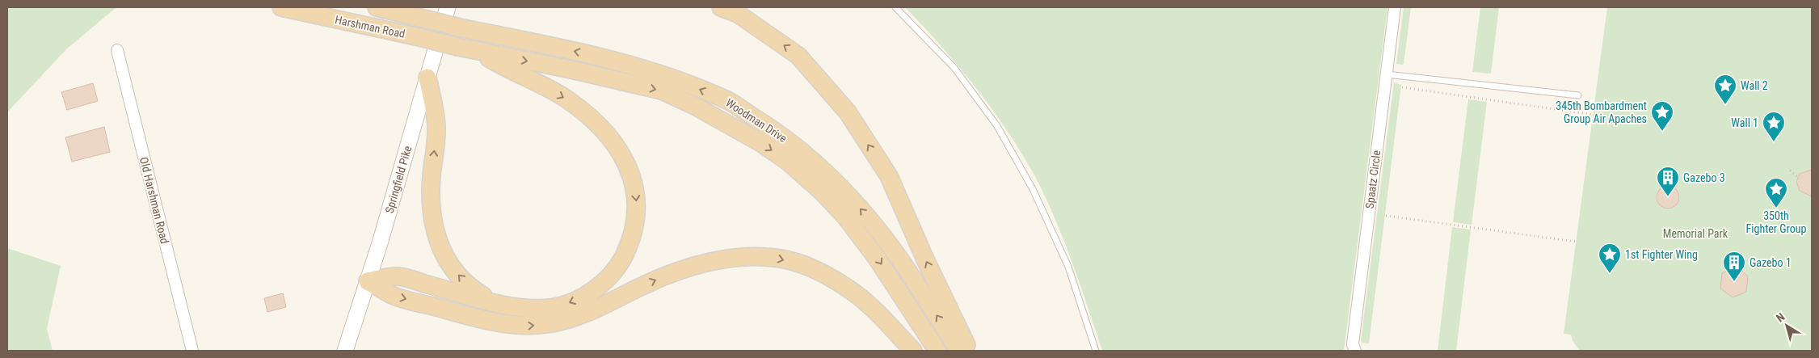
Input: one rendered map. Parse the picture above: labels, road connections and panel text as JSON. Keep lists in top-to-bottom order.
{
  "streets": {
    "main road": ["Harshman Road", "Woodman Drive", "Springfield Pike"],
    "street": ["Spaatz Circle", "Old Harshman Road"]
  },
  "crossings": [
    ["Harshman Road", "Woodman Drive"]
  ],
  "parks": ["Memorial Park"],
  "places": {
    "place": [
      "Wall 2",
      "345th Bombardment Group Air Apaches",
      "Wall 1",
      "350th Fighter Group",
      "1st Fighter Wing"
    ],
    "building": ["Gazebo 3", "Gazebo 1"]
  },
  "north": "top left"
}
